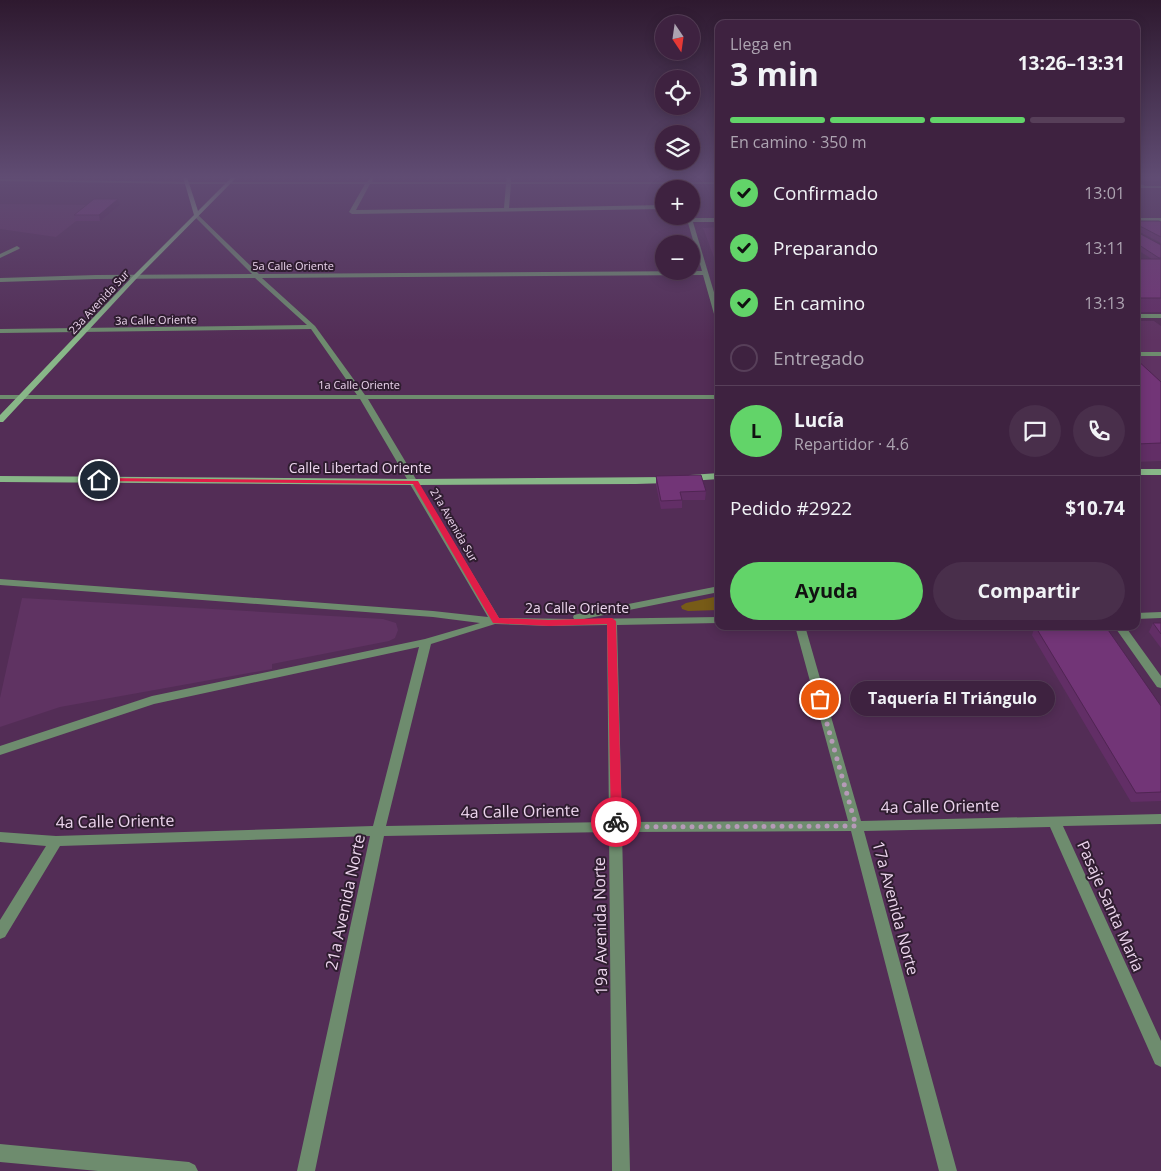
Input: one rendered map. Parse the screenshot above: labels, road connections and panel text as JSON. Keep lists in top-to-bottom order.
{
  "streets": {
    "main road": ["23a Avenida Sur", "Calle Libertad Oriente"],
    "street": [
      "5a Calle Oriente",
      "3a Calle Oriente",
      "1a Calle Oriente",
      "21a Avenida Sur",
      "2a Calle Oriente",
      "4a Calle Oriente",
      "21a Avenida Norte",
      "Pasaje Santa María",
      "17a Avenida Norte",
      "19a Avenida Norte"
    ]
  },
  "crossings": [
    ["5a Calle Oriente", "23a Avenida Sur"],
    ["5a Calle Oriente", "21a Avenida Sur"],
    ["23a Avenida Sur", "3a Calle Oriente"],
    ["23a Avenida Sur", "1a Calle Oriente"],
    ["3a Calle Oriente", "21a Avenida Sur"],
    ["1a Calle Oriente", "21a Avenida Sur"],
    ["Calle Libertad Oriente", "21a Avenida Sur"],
    ["21a Avenida Sur", "2a Calle Oriente"],
    ["2a Calle Oriente", "19a Avenida Norte"],
    ["4a Calle Oriente", "21a Avenida Norte"],
    ["4a Calle Oriente", "Pasaje Santa María"],
    ["4a Calle Oriente", "17a Avenida Norte"],
    ["4a Calle Oriente", "19a Avenida Norte"]
  ],
  "places": ["Taquería El Triángulo"],
  "north": "bottom",
  "page": {
    "map_buttons": ["+", "−"],
    "heading": ["3 min", "Llega en", "13:26–13:31"],
    "panel": [
      "Lucía",
      "Repartidor · 4.6",
      "Pedido #2922",
      "$10.74"
    ],
    "bar": "En camino · 350 m",
    "list": [
      ["Confirmado", "13:01"],
      ["Preparando", "13:11"],
      ["En camino", "13:13"],
      "Entregado"
    ],
    "round": "L",
    "buttons": ["Ayuda", "Compartir"],
    "bubble": "Taquería El Triángulo"
  }
}
